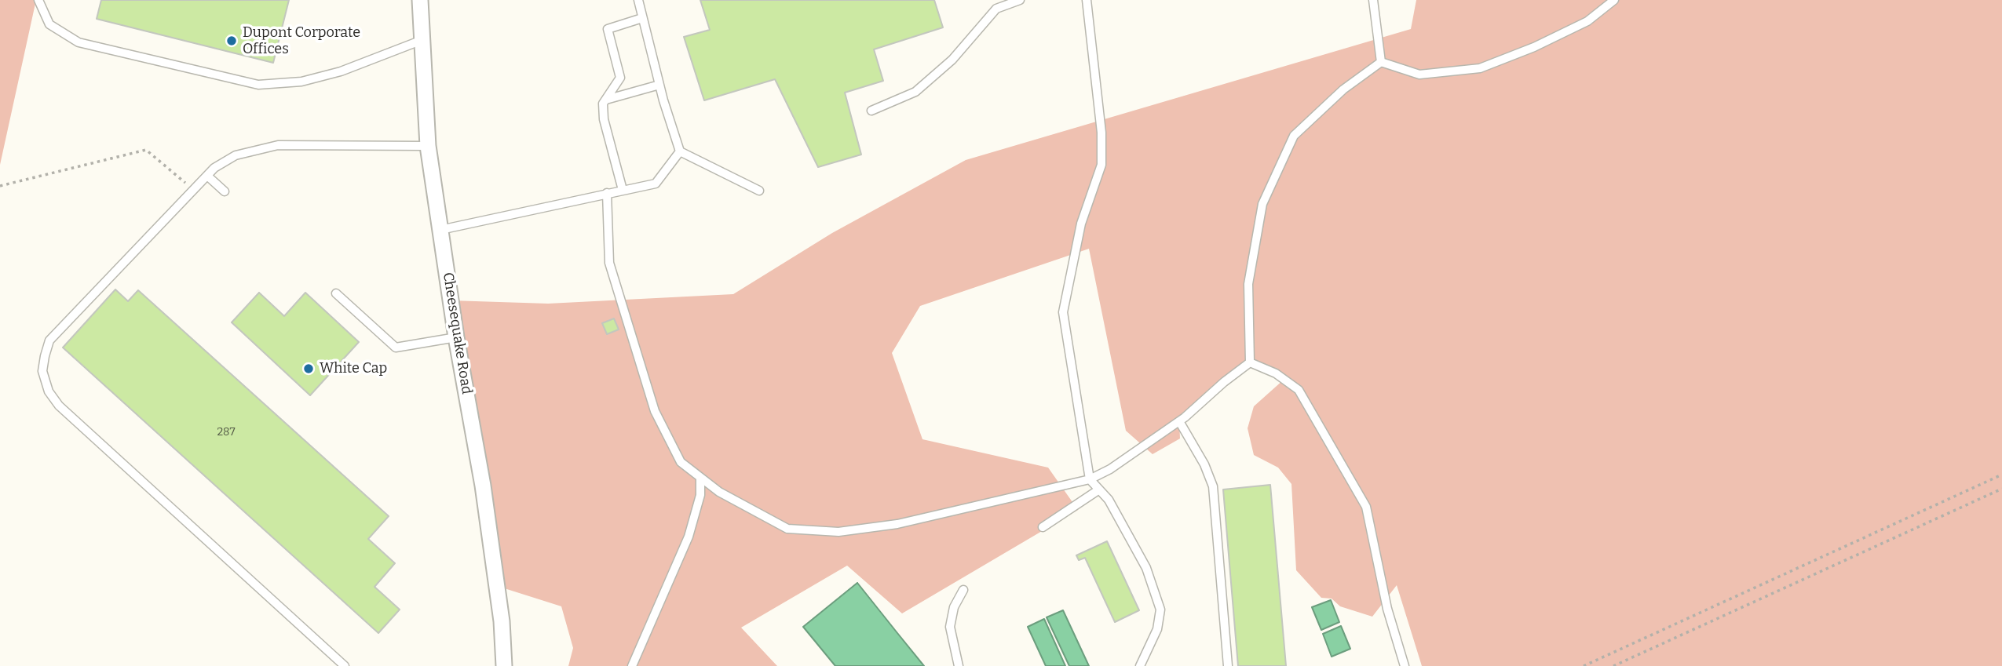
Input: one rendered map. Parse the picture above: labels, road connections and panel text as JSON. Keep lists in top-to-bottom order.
{
  "streets": {
    "street": ["Cheesequake Road"]
  },
  "places": ["Dupont Corporate Offices", "White Cap"],
  "house_numbers": ["287"]
}
